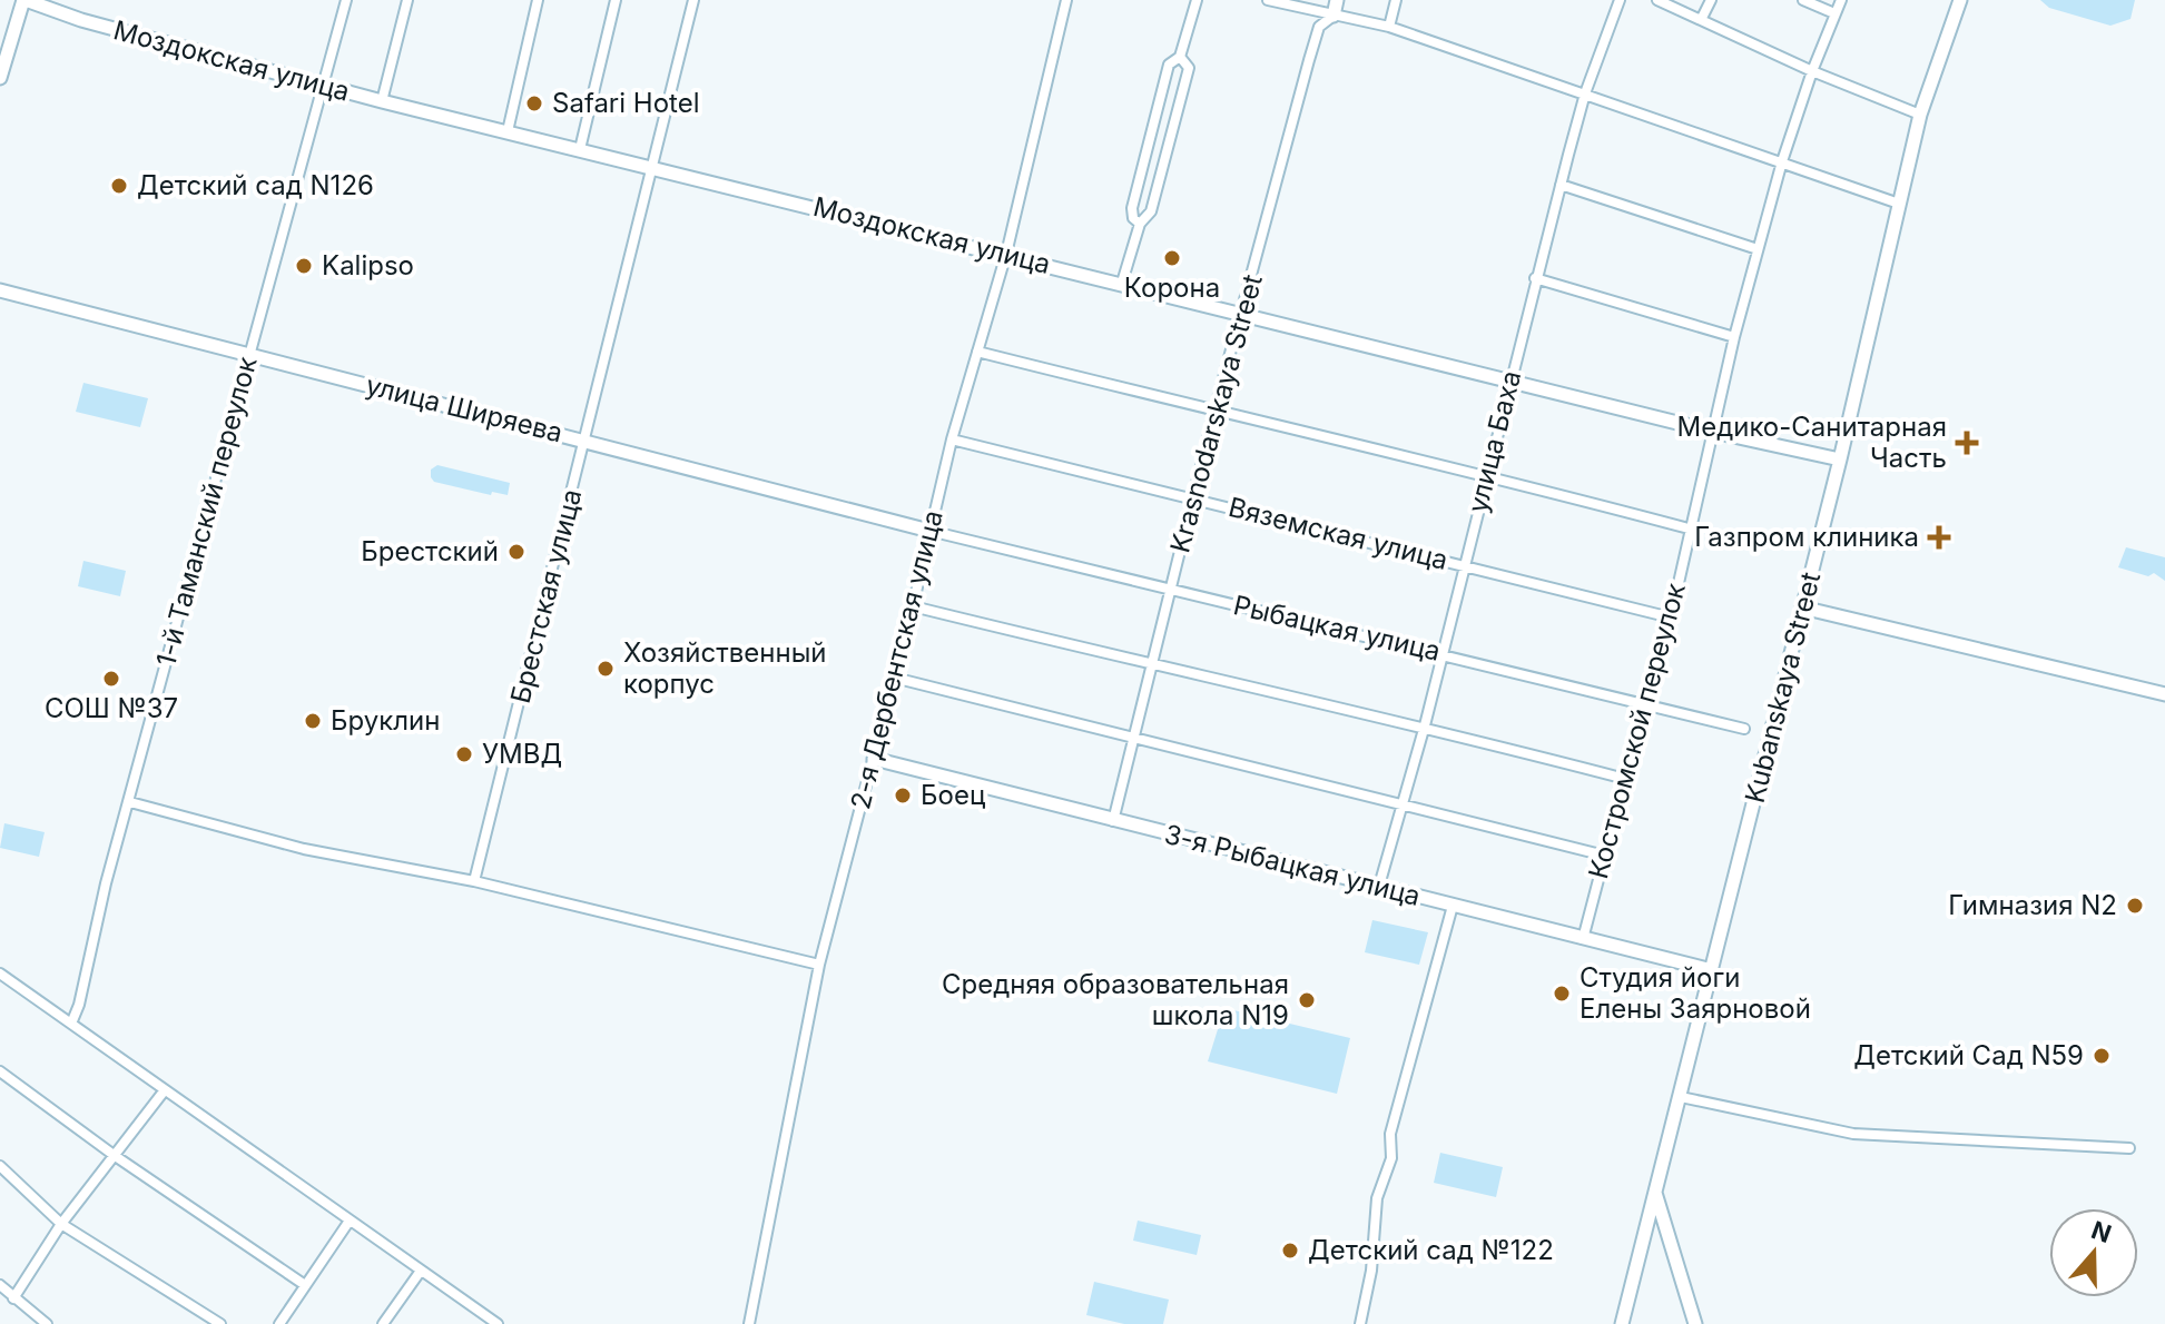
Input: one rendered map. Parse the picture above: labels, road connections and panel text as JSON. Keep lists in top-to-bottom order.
{
  "streets": {
    "main road": [
      "Моздокская улица",
      "улица Ширяева",
      "Kubanskaya Street",
      "3-я Рыбацкая улица"
    ],
    "street": [
      "Krasnodarskaya Street",
      "улица Баха",
      "1-й Таманский переулок",
      "Вяземская улица",
      "Брестская улица",
      "Рыбацкая улица",
      "2-я Дербентская улица",
      "Костромской переулок"
    ]
  },
  "crossings": [
    ["Моздокская улица", "Krasnodarskaya Street"],
    ["Моздокская улица", "улица Баха"],
    ["Моздокская улица", "1-й Таманский переулок"],
    ["Моздокская улица", "Брестская улица"],
    ["Моздокская улица", "2-я Дербентская улица"],
    ["Моздокская улица", "Kubanskaya Street"],
    ["Моздокская улица", "Костромской переулок"],
    ["улица Ширяева", "1-й Таманский переулок"],
    ["улица Ширяева", "Брестская улица"],
    ["улица Ширяева", "Рыбацкая улица"],
    ["улица Ширяева", "2-я Дербентская улица"],
    ["Krasnodarskaya Street", "Вяземская улица"],
    ["Krasnodarskaya Street", "Рыбацкая улица"],
    ["Krasnodarskaya Street", "3-я Рыбацкая улица"],
    ["улица Баха", "Вяземская улица"],
    ["улица Баха", "Рыбацкая улица"],
    ["улица Баха", "3-я Рыбацкая улица"],
    ["Вяземская улица", "2-я Дербентская улица"],
    ["Вяземская улица", "Костромской переулок"],
    ["Рыбацкая улица", "2-я Дербентская улица"],
    ["Рыбацкая улица", "Костромской переулок"],
    ["2-я Дербентская улица", "3-я Рыбацкая улица"],
    ["Kubanskaya Street", "3-я Рыбацкая улица"],
    ["Костромской переулок", "3-я Рыбацкая улица"]
  ],
  "places": {
    "other": [
      "Safari Hotel",
      "Детский сад N126",
      "Корона",
      "Kalipso",
      "Брестский",
      "Хозяйственный корпус",
      "СОШ №37",
      "Бруклин",
      "УМВД",
      "Боец",
      "Гимназия N2",
      "Студия йоги Елены Заярновой",
      "Средняя образовательная школа N19",
      "Детский Сад N59",
      "Детский сад №122"
    ],
    "health": ["Медико-Санитарная Часть", "Газпром клиника"]
  },
  "north": "top"
}
